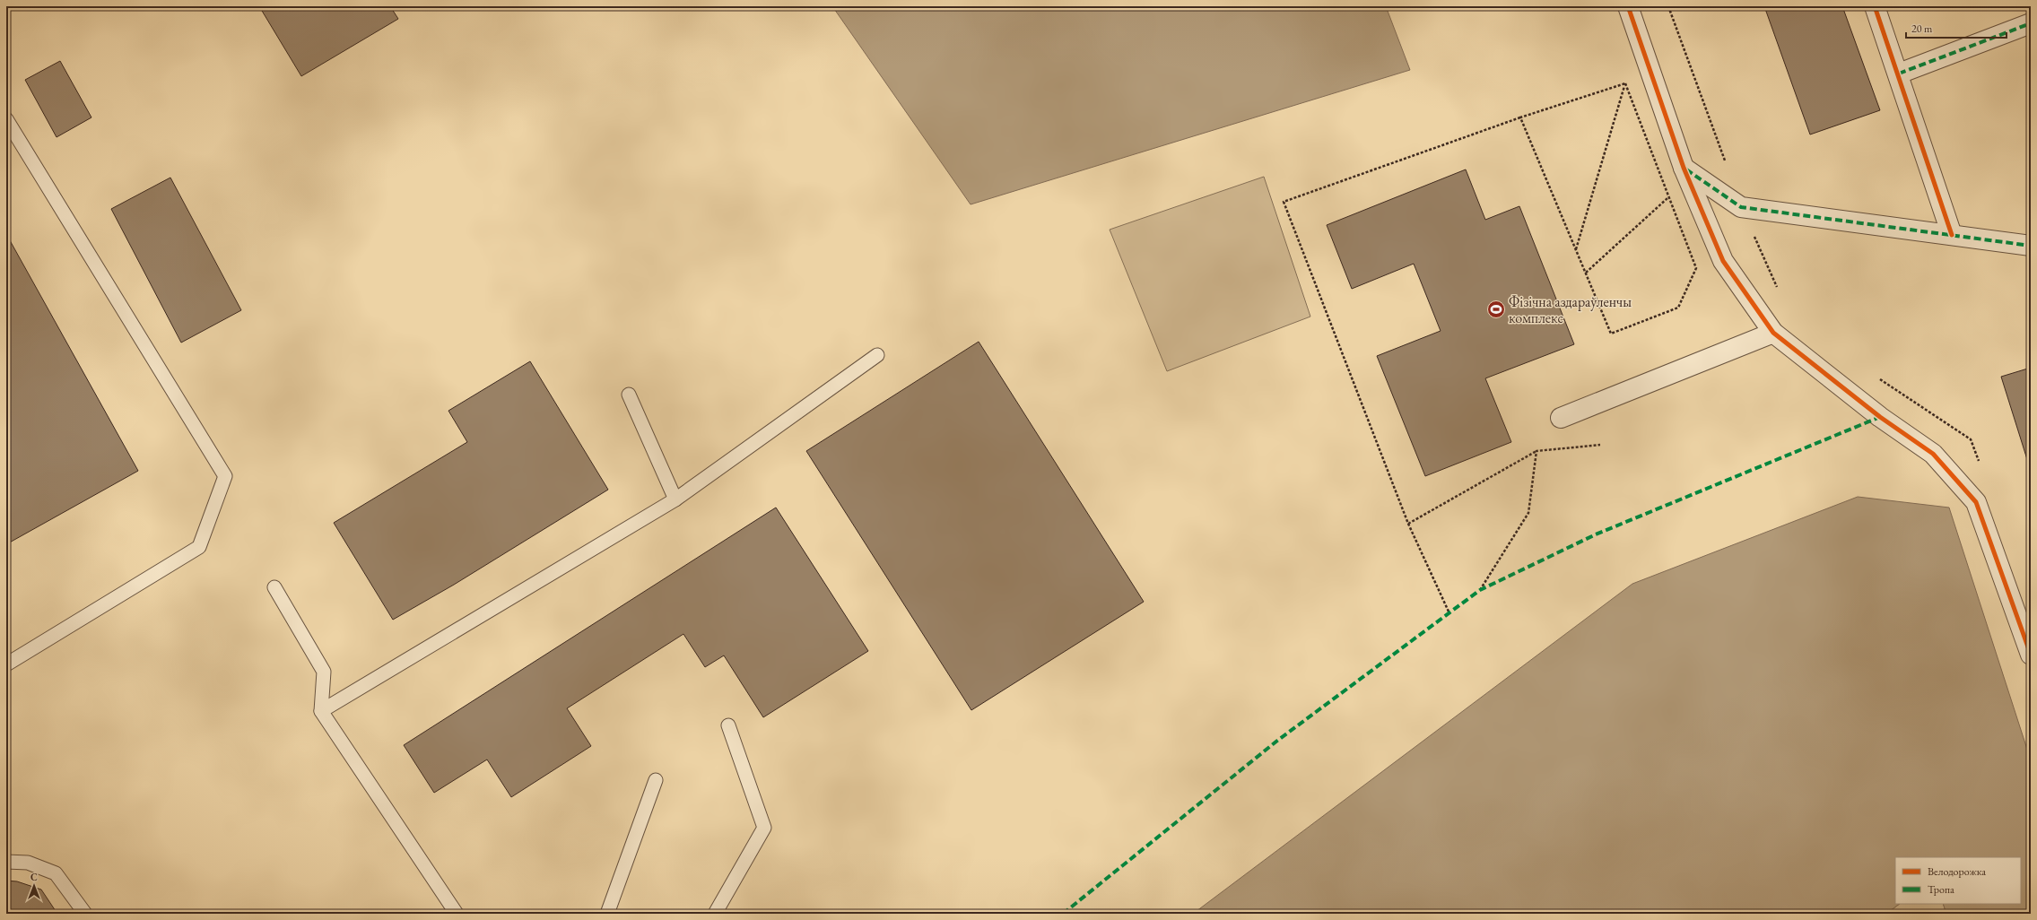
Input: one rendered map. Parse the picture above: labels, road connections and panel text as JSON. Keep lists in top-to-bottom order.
{
  "places": {
    "sports": ["Фізічна аздараўленчы комплекс"]
  },
  "legend": ["Велодорожка", "Тропа"],
  "scale_bar": "20 m",
  "north": "top"
}
